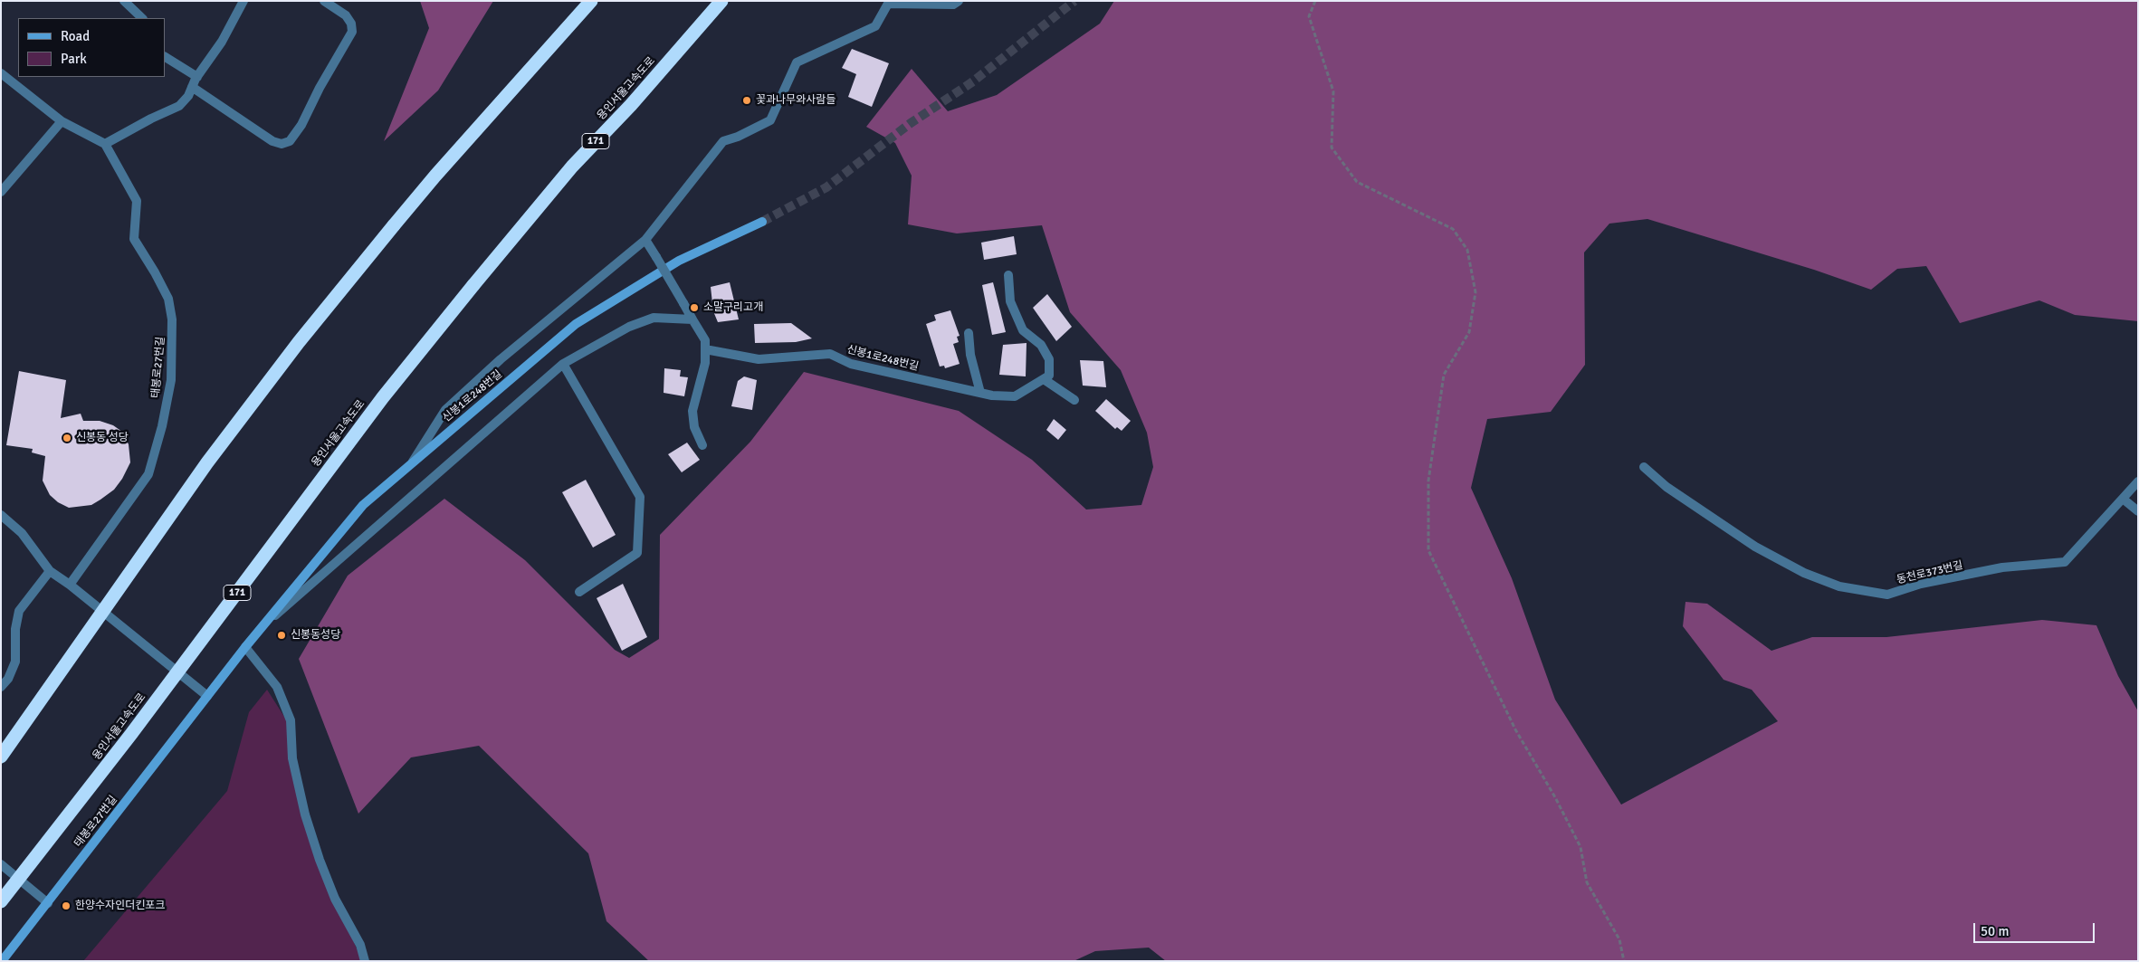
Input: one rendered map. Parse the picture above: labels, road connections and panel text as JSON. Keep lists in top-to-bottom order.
{
  "streets": {
    "highway": ["용인서울고속도로", "171"],
    "street": ["신봉1로248번길", "태봉로27번길", "동천로373번길"]
  },
  "crossings": [
    ["신봉1로248번길", "태봉로27번길"]
  ],
  "places": [
    "꽃과나무와사람들",
    "소말구리고개",
    "신봉동 성당",
    "신봉동성당",
    "한양수자인더킨포크"
  ],
  "legend": ["Road", "Park"],
  "scale_bar": "50 m"
}
